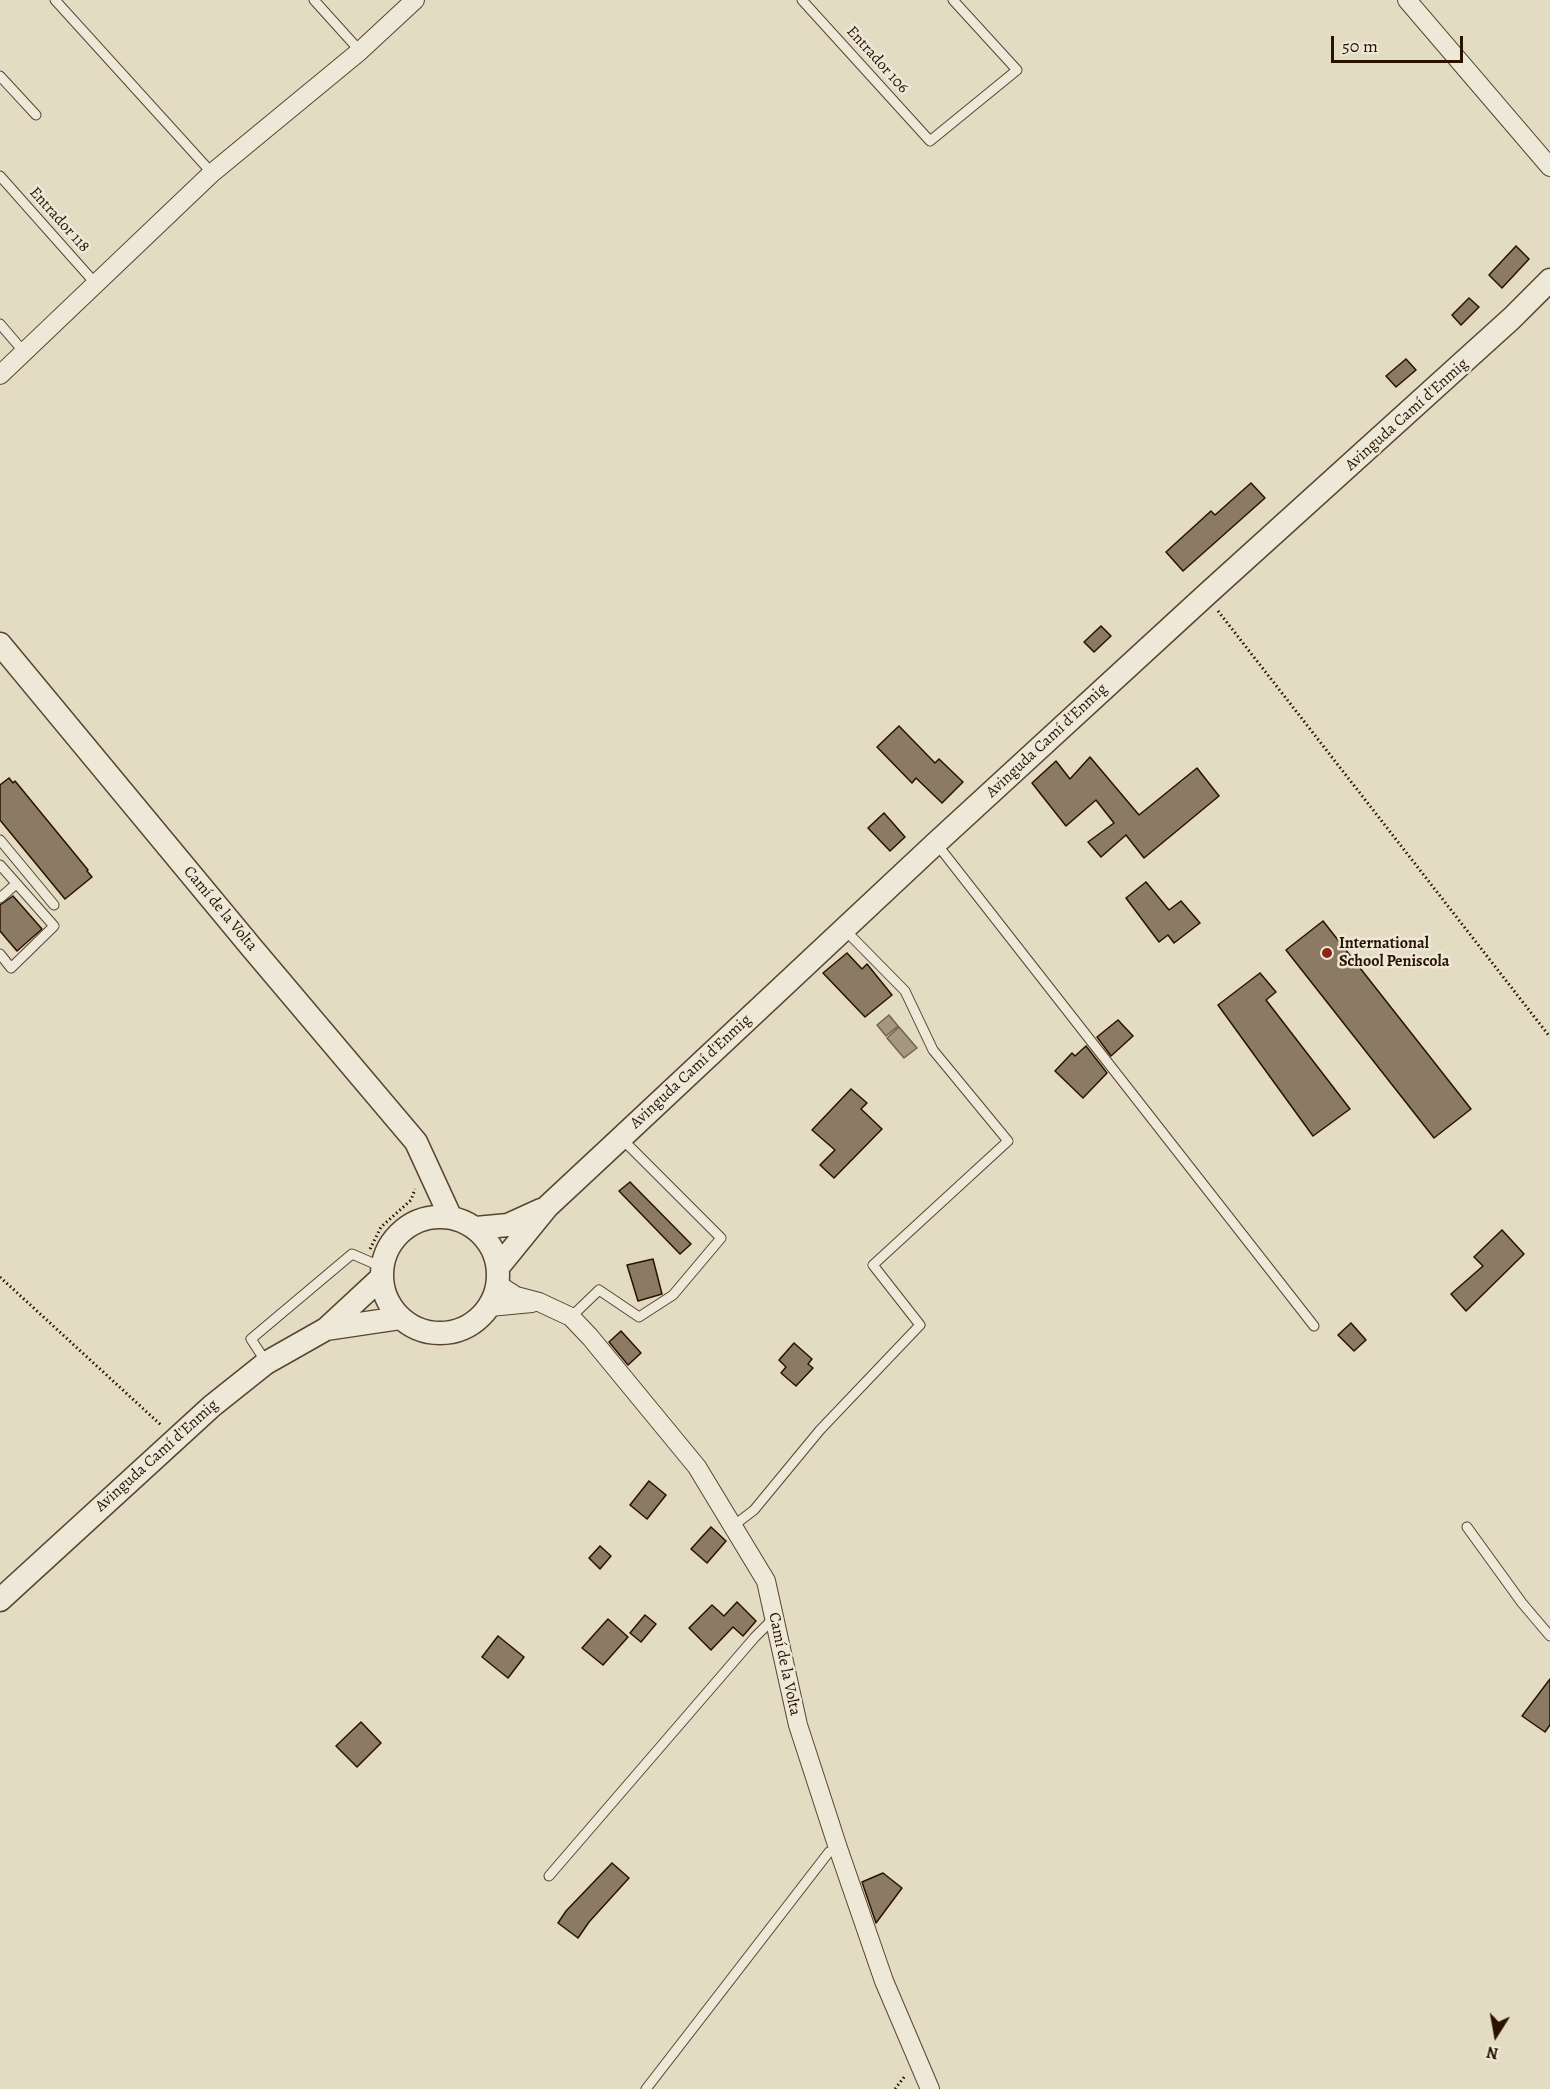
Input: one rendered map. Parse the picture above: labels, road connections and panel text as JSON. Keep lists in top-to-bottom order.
{
  "streets": {
    "street": ["Avinguda Camí d'Enmig", "Camí de la Volta"],
    "lane": ["Entrador 106", "Entrador 118"]
  },
  "crossings": [
    ["Avinguda Camí d'Enmig", "Camí de la Volta"]
  ],
  "places": ["International School Peniscola"],
  "scale_bar": "50 m",
  "north": "bottom"
}
